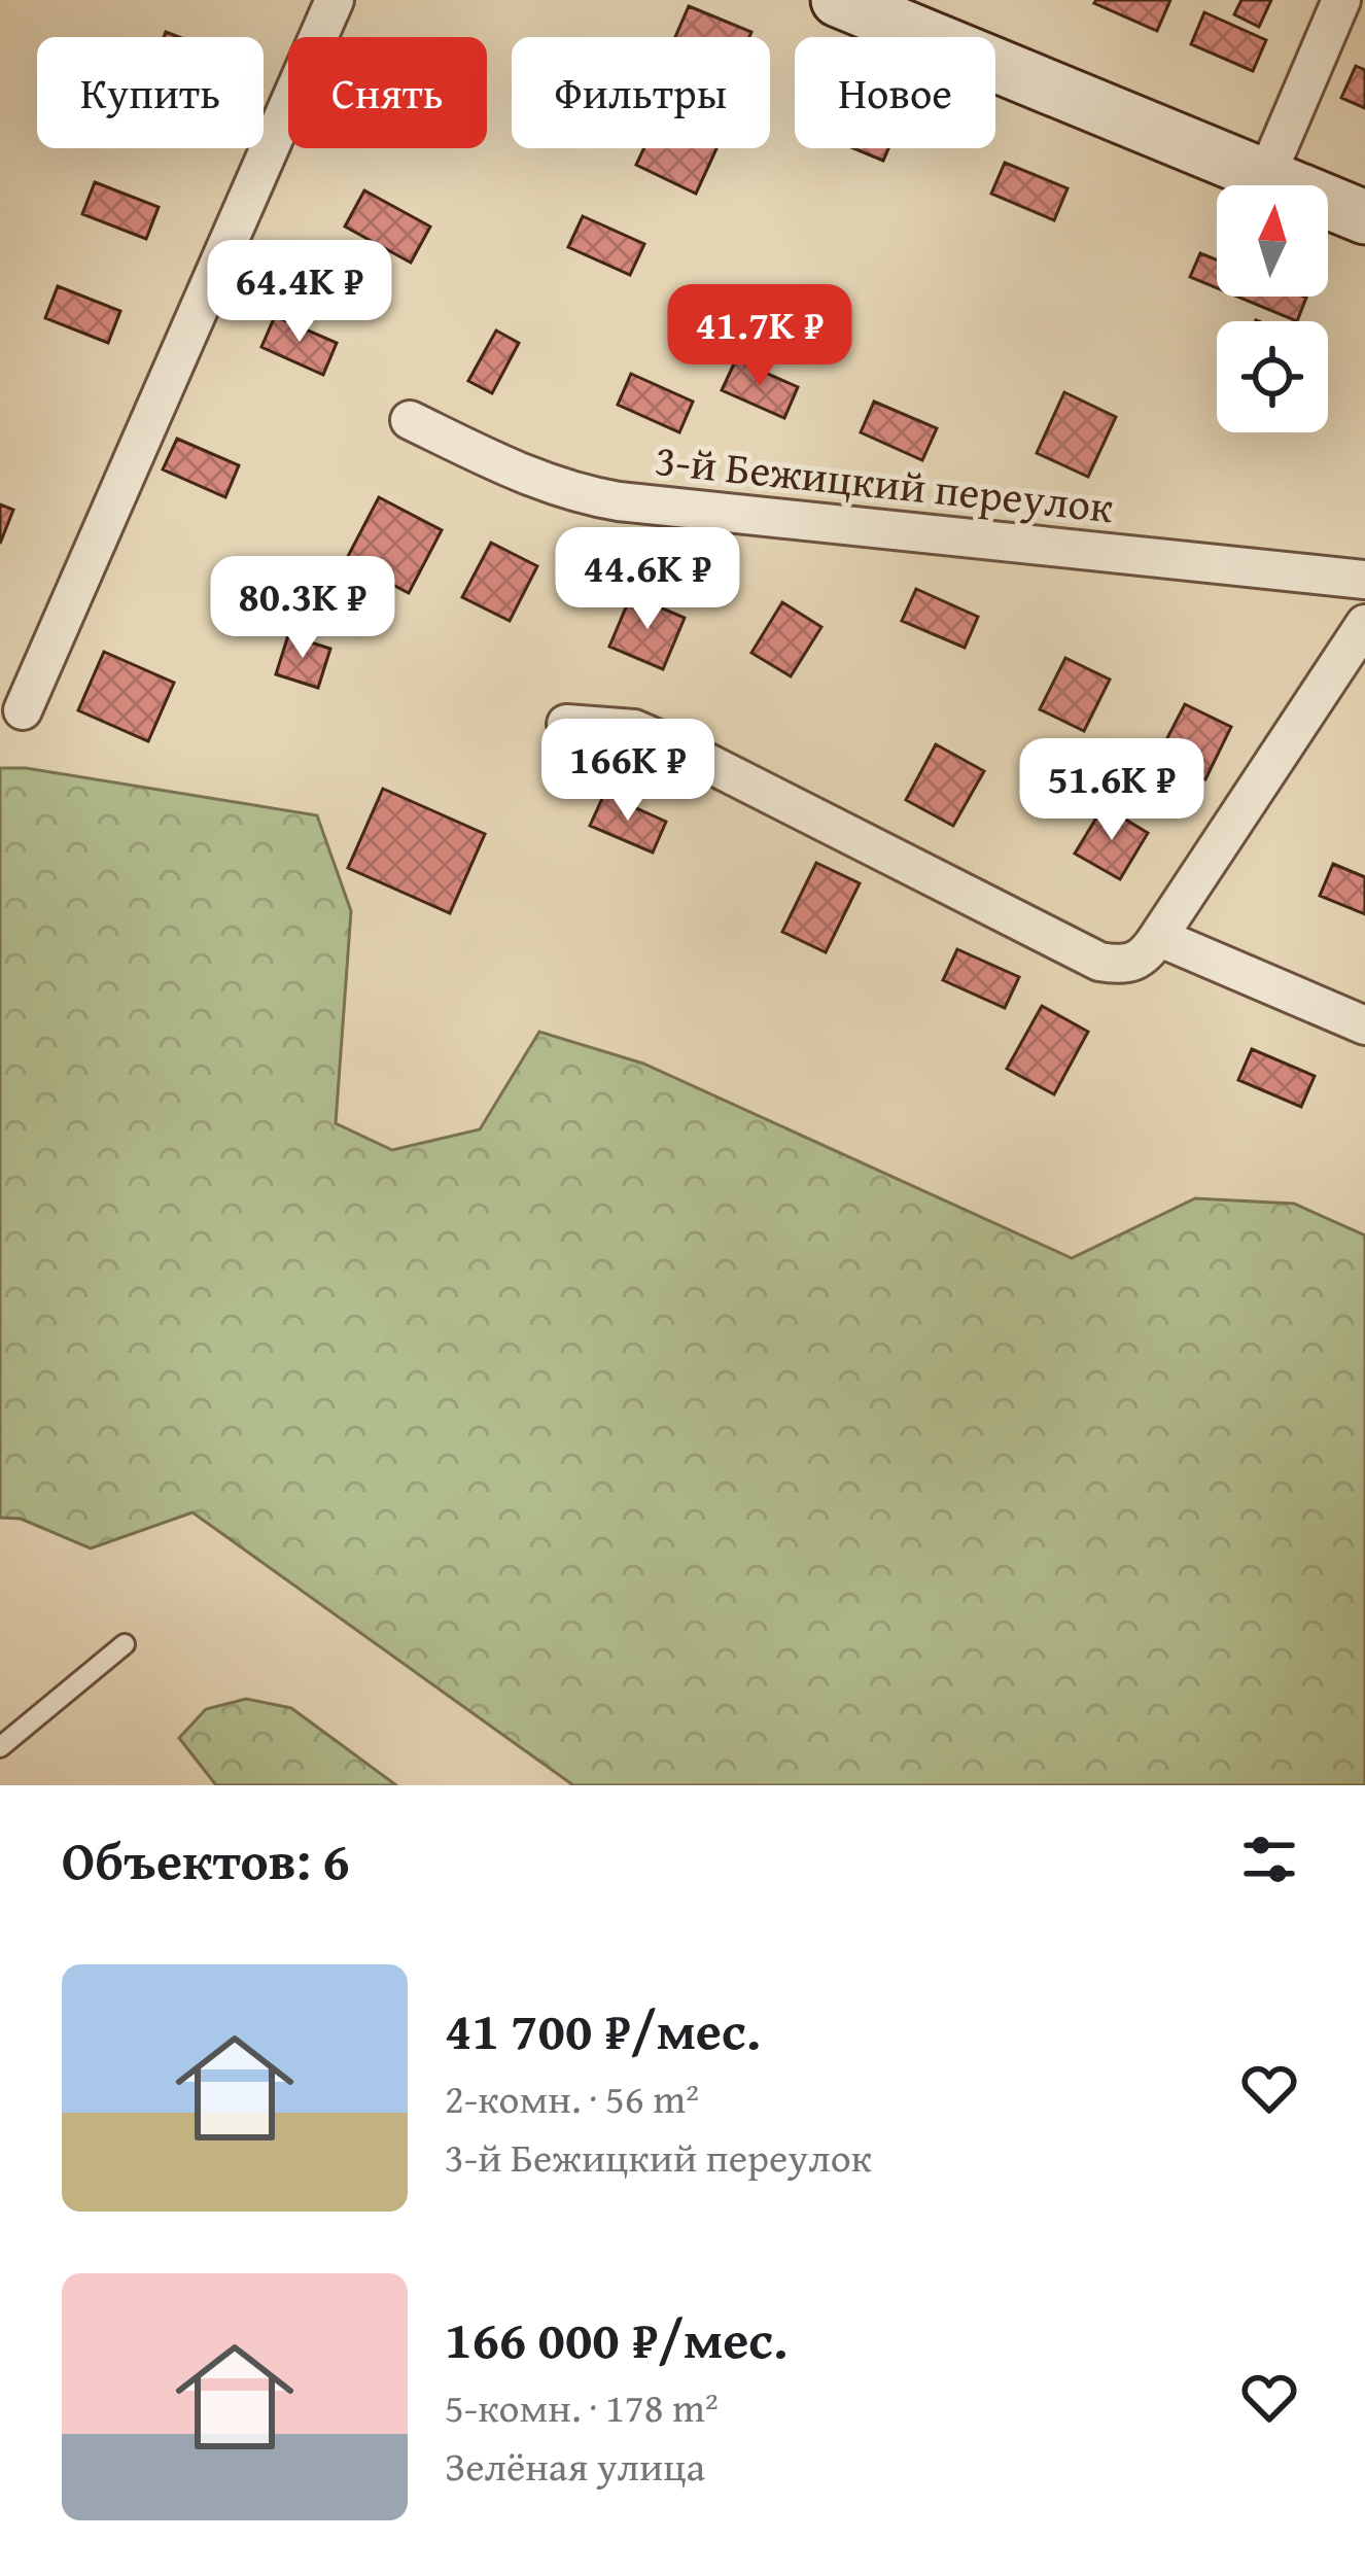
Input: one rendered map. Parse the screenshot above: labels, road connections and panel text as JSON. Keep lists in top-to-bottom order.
{
  "streets": {
    "street": ["3-й Бежицкий переулок"]
  },
  "north": "top",
  "page": {
    "chip": [
      "Купить",
      "Снять",
      "Фильтры",
      "Новое"
    ],
    "price": [
      "64.4K ₽",
      "41.7K ₽",
      "44.6K ₽",
      "80.3K ₽",
      "166K ₽",
      "51.6K ₽"
    ],
    "heading": "Объектов: 6",
    "list": [
      {
        "name": "41 700 ₽/мес.",
        "note": "2-комн. · 56 m² · 3-й Бежицкий переулок"
      },
      {
        "name": "166 000 ₽/мес.",
        "note": "5-комн. · 178 m² · Зелёная улица"
      }
    ]
  }
}
